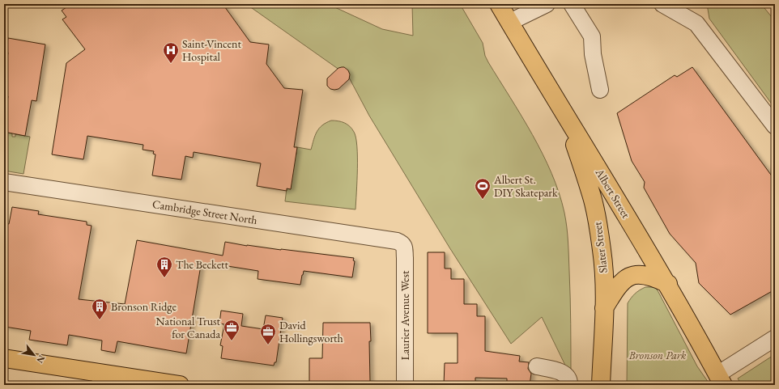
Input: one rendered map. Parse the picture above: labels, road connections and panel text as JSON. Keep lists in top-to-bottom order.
{
  "streets": {
    "main road": ["Albert Street", "Slater Street"],
    "street": ["Cambridge Street North", "Laurier Avenue West"]
  },
  "crossings": [
    ["Albert Street", "Slater Street"],
    ["Cambridge Street North", "Laurier Avenue West"]
  ],
  "parks": ["Bronson Park"],
  "places": {
    "hospital": ["Saint-Vincent Hospital"],
    "sports": ["Albert St. DIY Skatepark"],
    "building": ["The Beckett", "Bronson Ridge"],
    "office": ["National Trust for Canada", "David Hollingsworth"]
  },
  "north": "bottom right"
}
